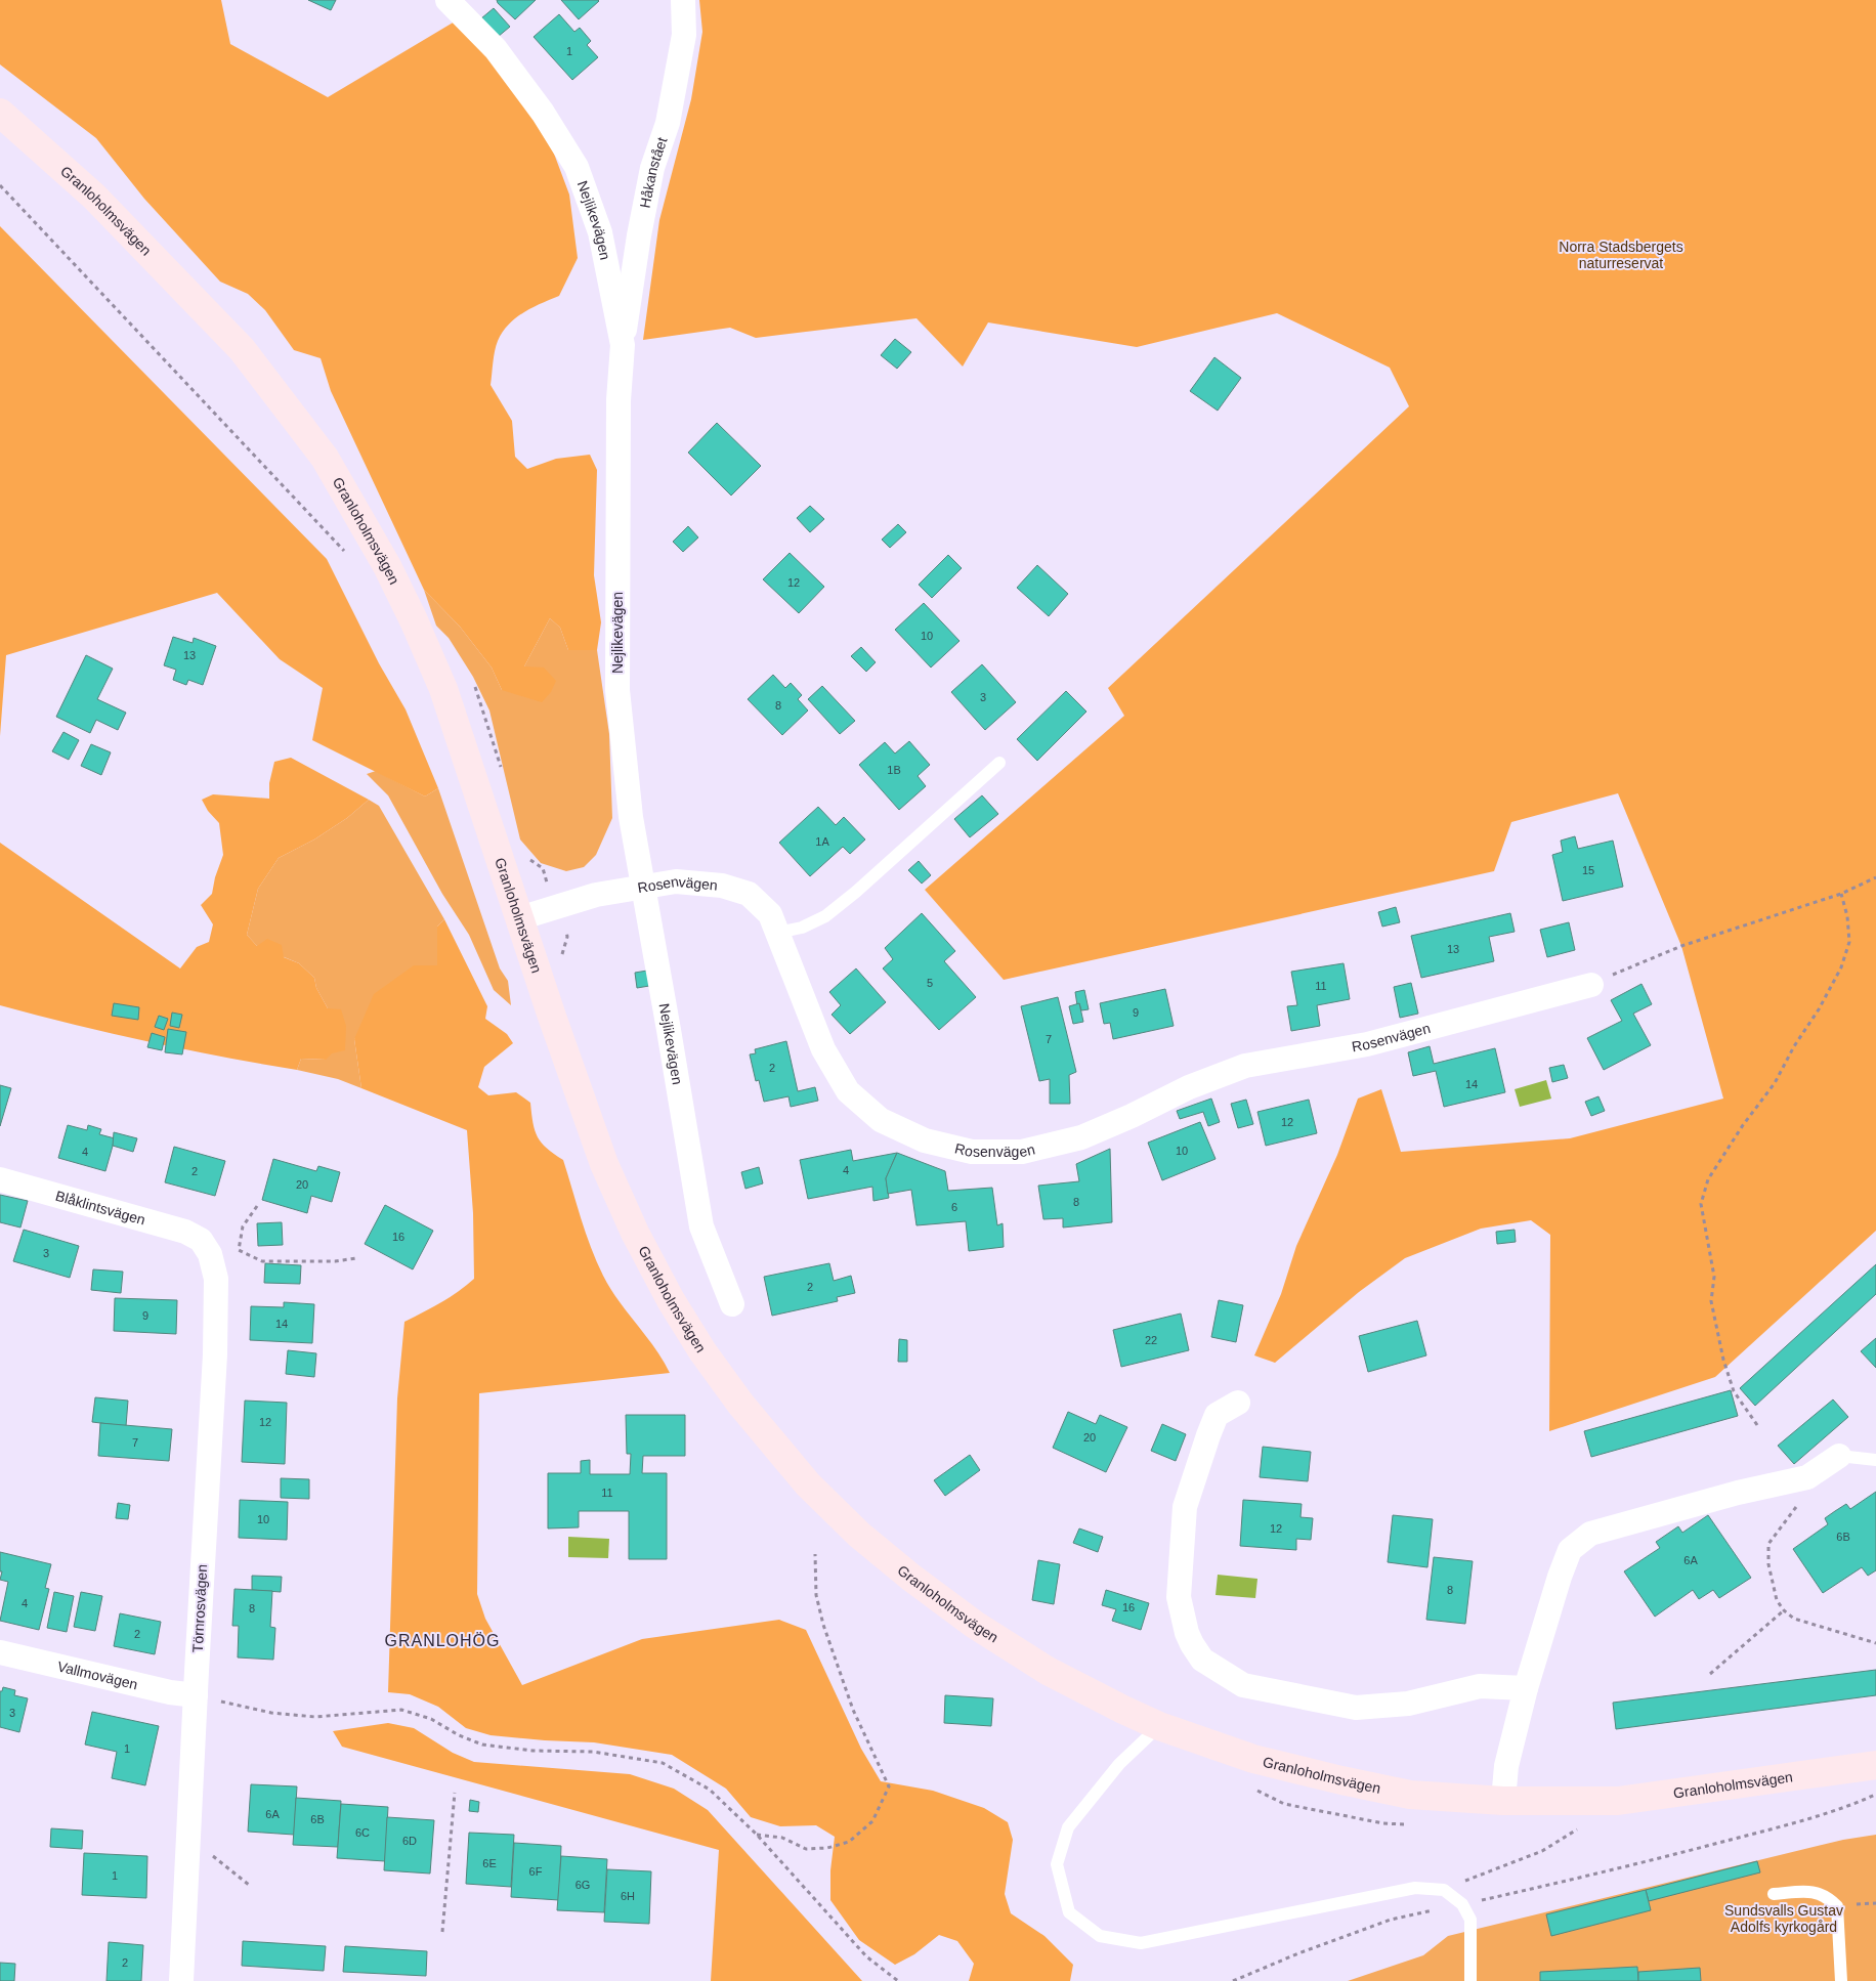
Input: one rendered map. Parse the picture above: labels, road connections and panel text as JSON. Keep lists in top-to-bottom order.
{
  "streets": {
    "street": [
      "Håkanstået",
      "Granloholmsvägen",
      "Nejlikevägen",
      "Rosenvägen",
      "Blåklintsvägen",
      "Törnrosvägen",
      "Vallmovägen"
    ]
  },
  "crossings": [
    ["Håkanstået", "Nejlikevägen"],
    ["Granloholmsvägen", "Rosenvägen"],
    ["Nejlikevägen", "Rosenvägen"],
    ["Blåklintsvägen", "Törnrosvägen"],
    ["Törnrosvägen", "Vallmovägen"]
  ],
  "districts": ["GRANLOHÖG"],
  "parks": ["Norra Stadsbergets naturreservat", "Sundsvalls Gustav Adolfs kyrkogård"],
  "house_numbers": [
    "1",
    "12",
    "10",
    "13",
    "3",
    "8",
    "1B",
    "1A",
    "15",
    "13",
    "5",
    "11",
    "9",
    "7",
    "2",
    "14",
    "12",
    "10",
    "4",
    "4",
    "2",
    "20",
    "8",
    "6",
    "16",
    "3",
    "2",
    "9",
    "14",
    "22",
    "12",
    "20",
    "7",
    "11",
    "10",
    "12",
    "6B",
    "6A",
    "8",
    "4",
    "16",
    "8",
    "2",
    "3",
    "1",
    "6A",
    "6B",
    "6C",
    "6D",
    "6E",
    "6F",
    "1",
    "6G",
    "6H",
    "2"
  ]
}
